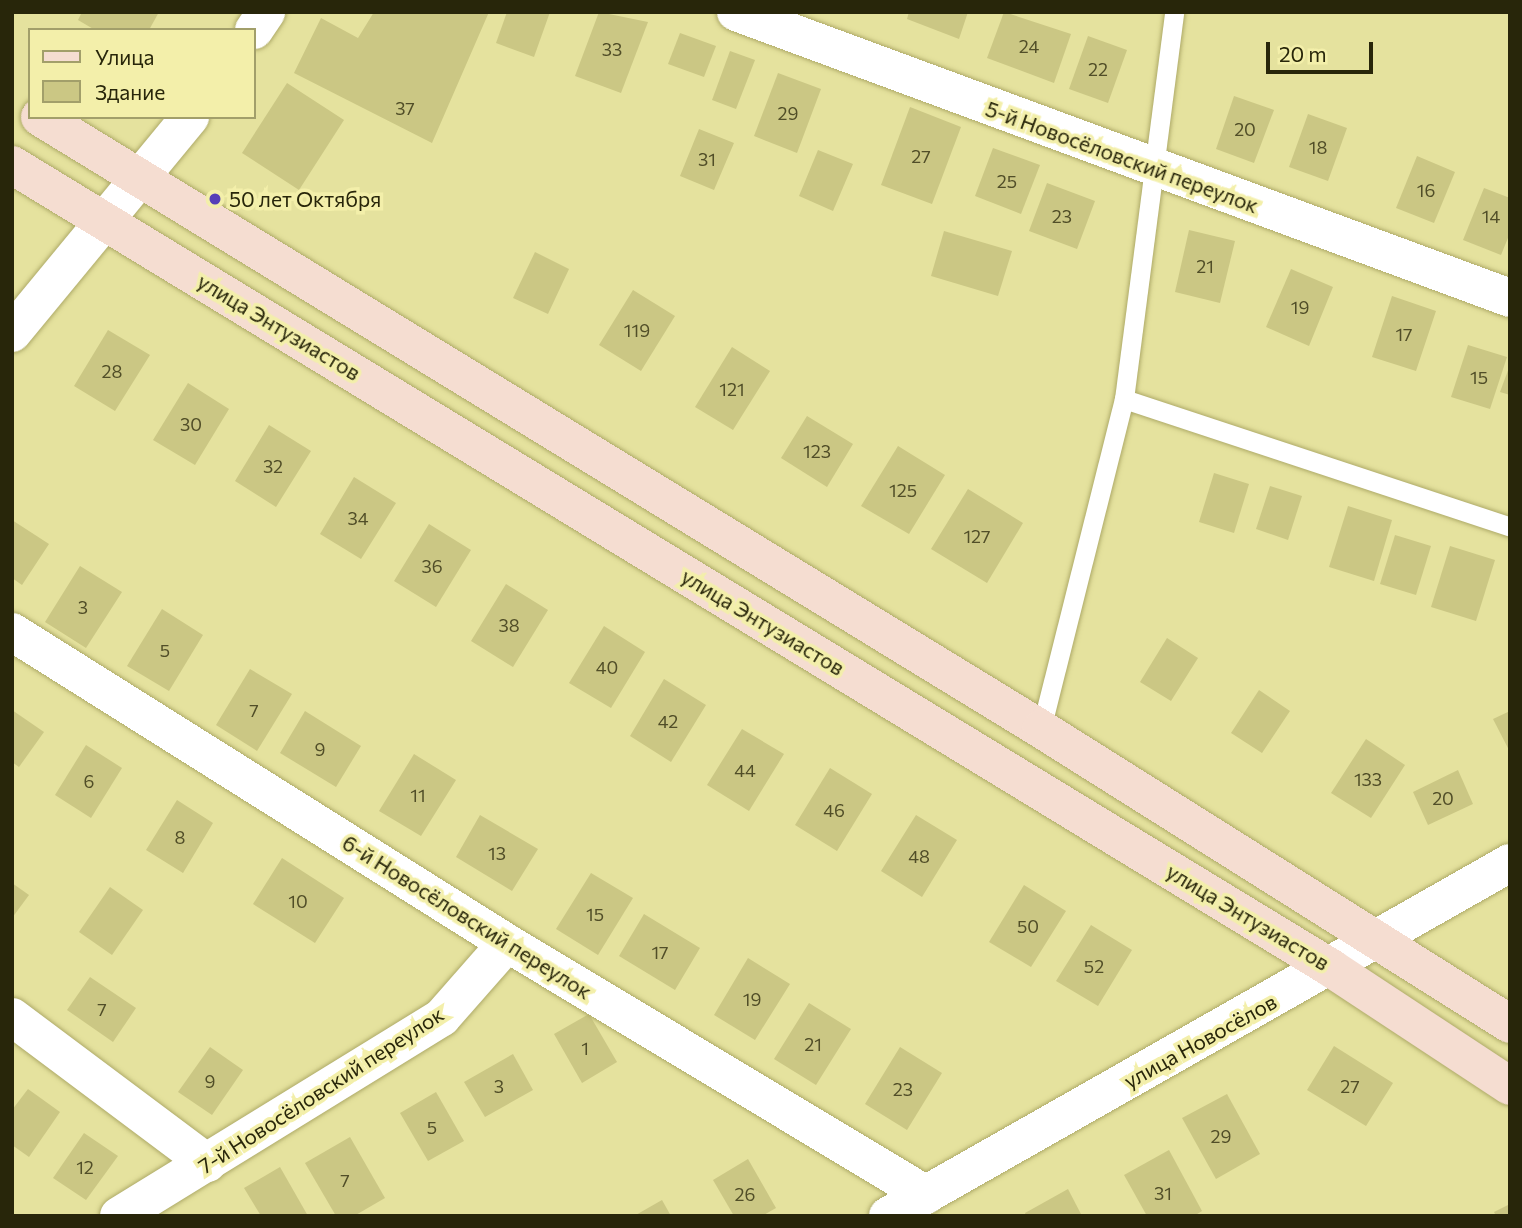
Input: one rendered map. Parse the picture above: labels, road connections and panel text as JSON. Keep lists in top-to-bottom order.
{
  "streets": {
    "main road": ["улица Энтузиастов"],
    "street": [
      "5-й Новосёловский переулок",
      "6-й Новосёловский переулок",
      "улица Новосёлов",
      "7-й Новосёловский переулок"
    ]
  },
  "crossings": [
    ["улица Энтузиастов", "улица Новосёлов"],
    ["6-й Новосёловский переулок", "улица Новосёлов"],
    ["6-й Новосёловский переулок", "7-й Новосёловский переулок"]
  ],
  "places": ["50 лет Октября"],
  "house_numbers": [
    "24",
    "33",
    "22",
    "37",
    "29",
    "20",
    "18",
    "27",
    "31",
    "25",
    "16",
    "23",
    "14",
    "21",
    "19",
    "119",
    "17",
    "28",
    "15",
    "121",
    "30",
    "123",
    "32",
    "125",
    "34",
    "127",
    "36",
    "3",
    "38",
    "5",
    "40",
    "7",
    "42",
    "9",
    "44",
    "133",
    "6",
    "11",
    "20",
    "46",
    "8",
    "13",
    "48",
    "10",
    "15",
    "50",
    "17",
    "52",
    "19",
    "7",
    "21",
    "1",
    "9",
    "3",
    "27",
    "23",
    "5",
    "29",
    "12",
    "7",
    "31",
    "26"
  ],
  "legend": ["Улица", "Здание"],
  "scale_bar": "20 m"
}
